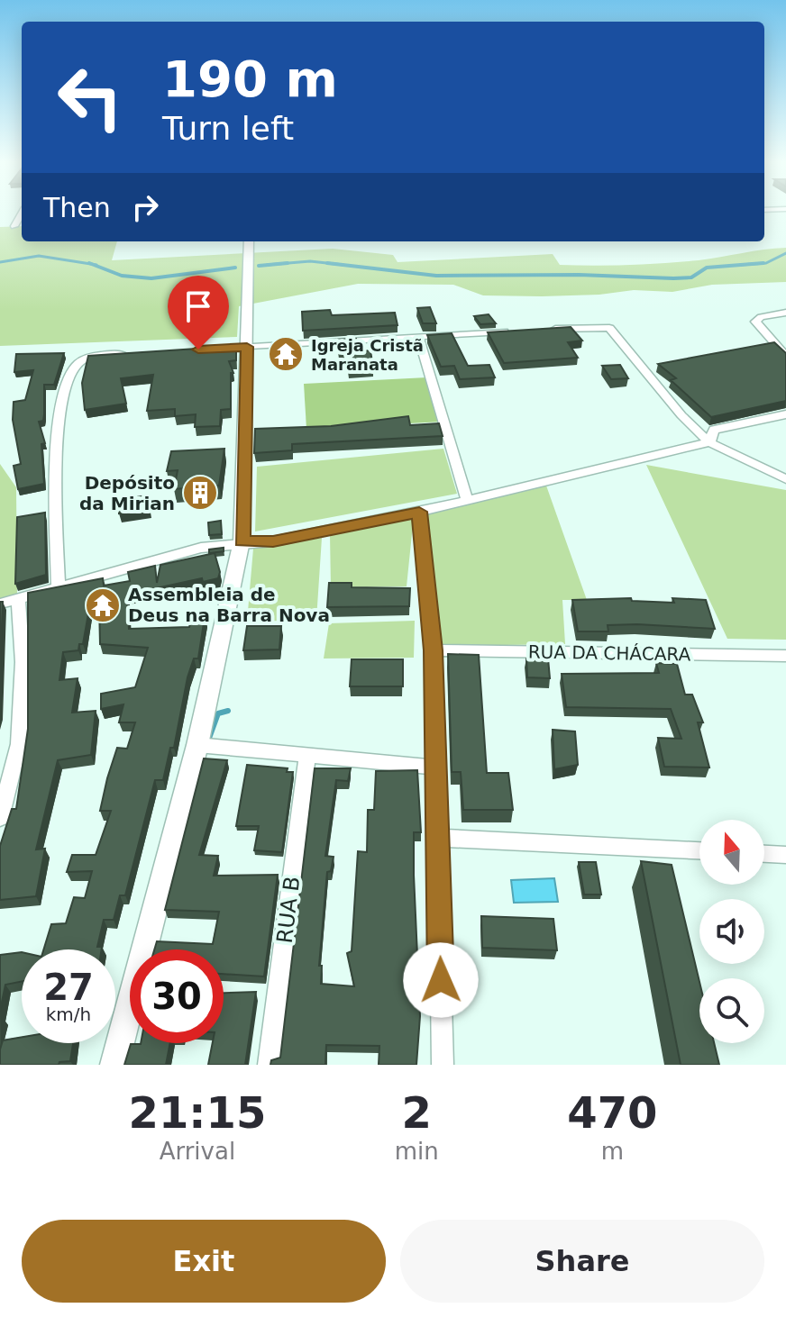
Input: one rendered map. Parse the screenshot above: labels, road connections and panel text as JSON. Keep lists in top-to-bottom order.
{
  "streets": {
    "street": ["RUA DA CHÁCARA", "RUA B"]
  },
  "places": {
    "temple": ["Igreja Cristã Maranata", "Assembleia de Deus na Barra Nova"],
    "building": ["Depósito da Mirian"]
  },
  "north": "top",
  "page": {
    "turn": ["190 m", "Turn left"],
    "then": "Then",
    "speed": "27 km/h",
    "limit": "30",
    "eta": [
      "21:15",
      "Arrival",
      "2",
      "min",
      "470",
      "m"
    ],
    "buttons": ["Exit", "Share"]
  }
}
